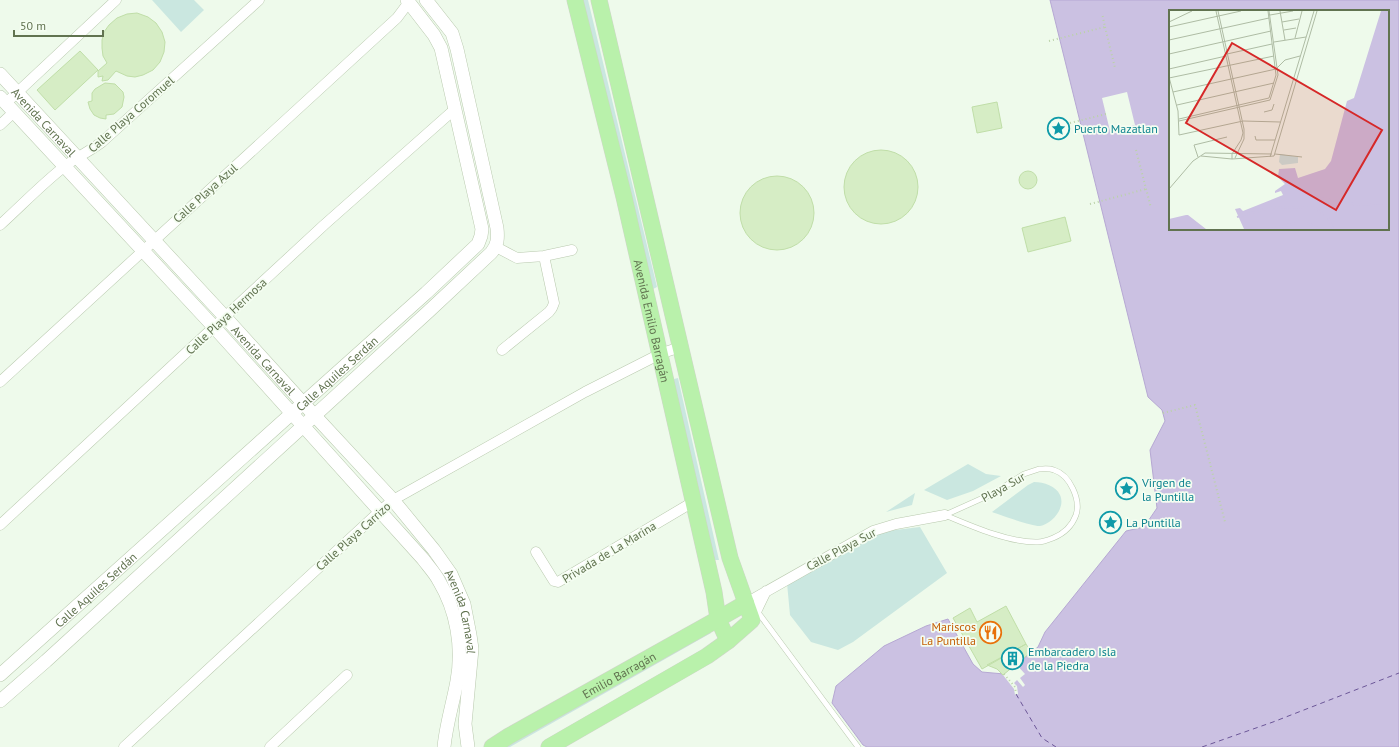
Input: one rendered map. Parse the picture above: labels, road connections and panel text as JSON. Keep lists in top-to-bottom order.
{
  "streets": {
    "main road": ["Avenida Emilio Barragán", "Emilio Barragán"],
    "street": [
      "Calle Playa Coromuel",
      "Avenida Carnaval",
      "Calle Playa Azul",
      "Calle Playa Hermosa",
      "Calle Aquiles Serdán",
      "Calle Playa Carrizo",
      "Calle Playa Sur",
      "Privada de La Marina"
    ],
    "lane": ["Playa Sur"]
  },
  "crossings": [
    ["Calle Playa Coromuel", "Avenida Carnaval"],
    ["Avenida Carnaval", "Calle Playa Azul"],
    ["Avenida Carnaval", "Calle Playa Hermosa"],
    ["Avenida Carnaval", "Calle Aquiles Serdán"],
    ["Avenida Carnaval", "Calle Playa Carrizo"],
    ["Calle Playa Azul", "Calle Aquiles Serdán"],
    ["Calle Playa Hermosa", "Calle Aquiles Serdán"],
    ["Avenida Emilio Barragán", "Calle Playa Carrizo"],
    ["Avenida Emilio Barragán", "Calle Playa Sur"],
    ["Avenida Emilio Barragán", "Privada de La Marina"],
    ["Avenida Emilio Barragán", "Emilio Barragán"],
    ["Playa Sur", "Calle Playa Sur"],
    ["Calle Playa Sur", "Emilio Barragán"]
  ],
  "places": {
    "place": ["Puerto Mazatlan", "Virgen de la Puntilla", "La Puntilla"],
    "restaurant": ["Mariscos La Puntilla"],
    "building": ["Embarcadero Isla de la Piedra"]
  },
  "scale_bar": "50 m"
}
